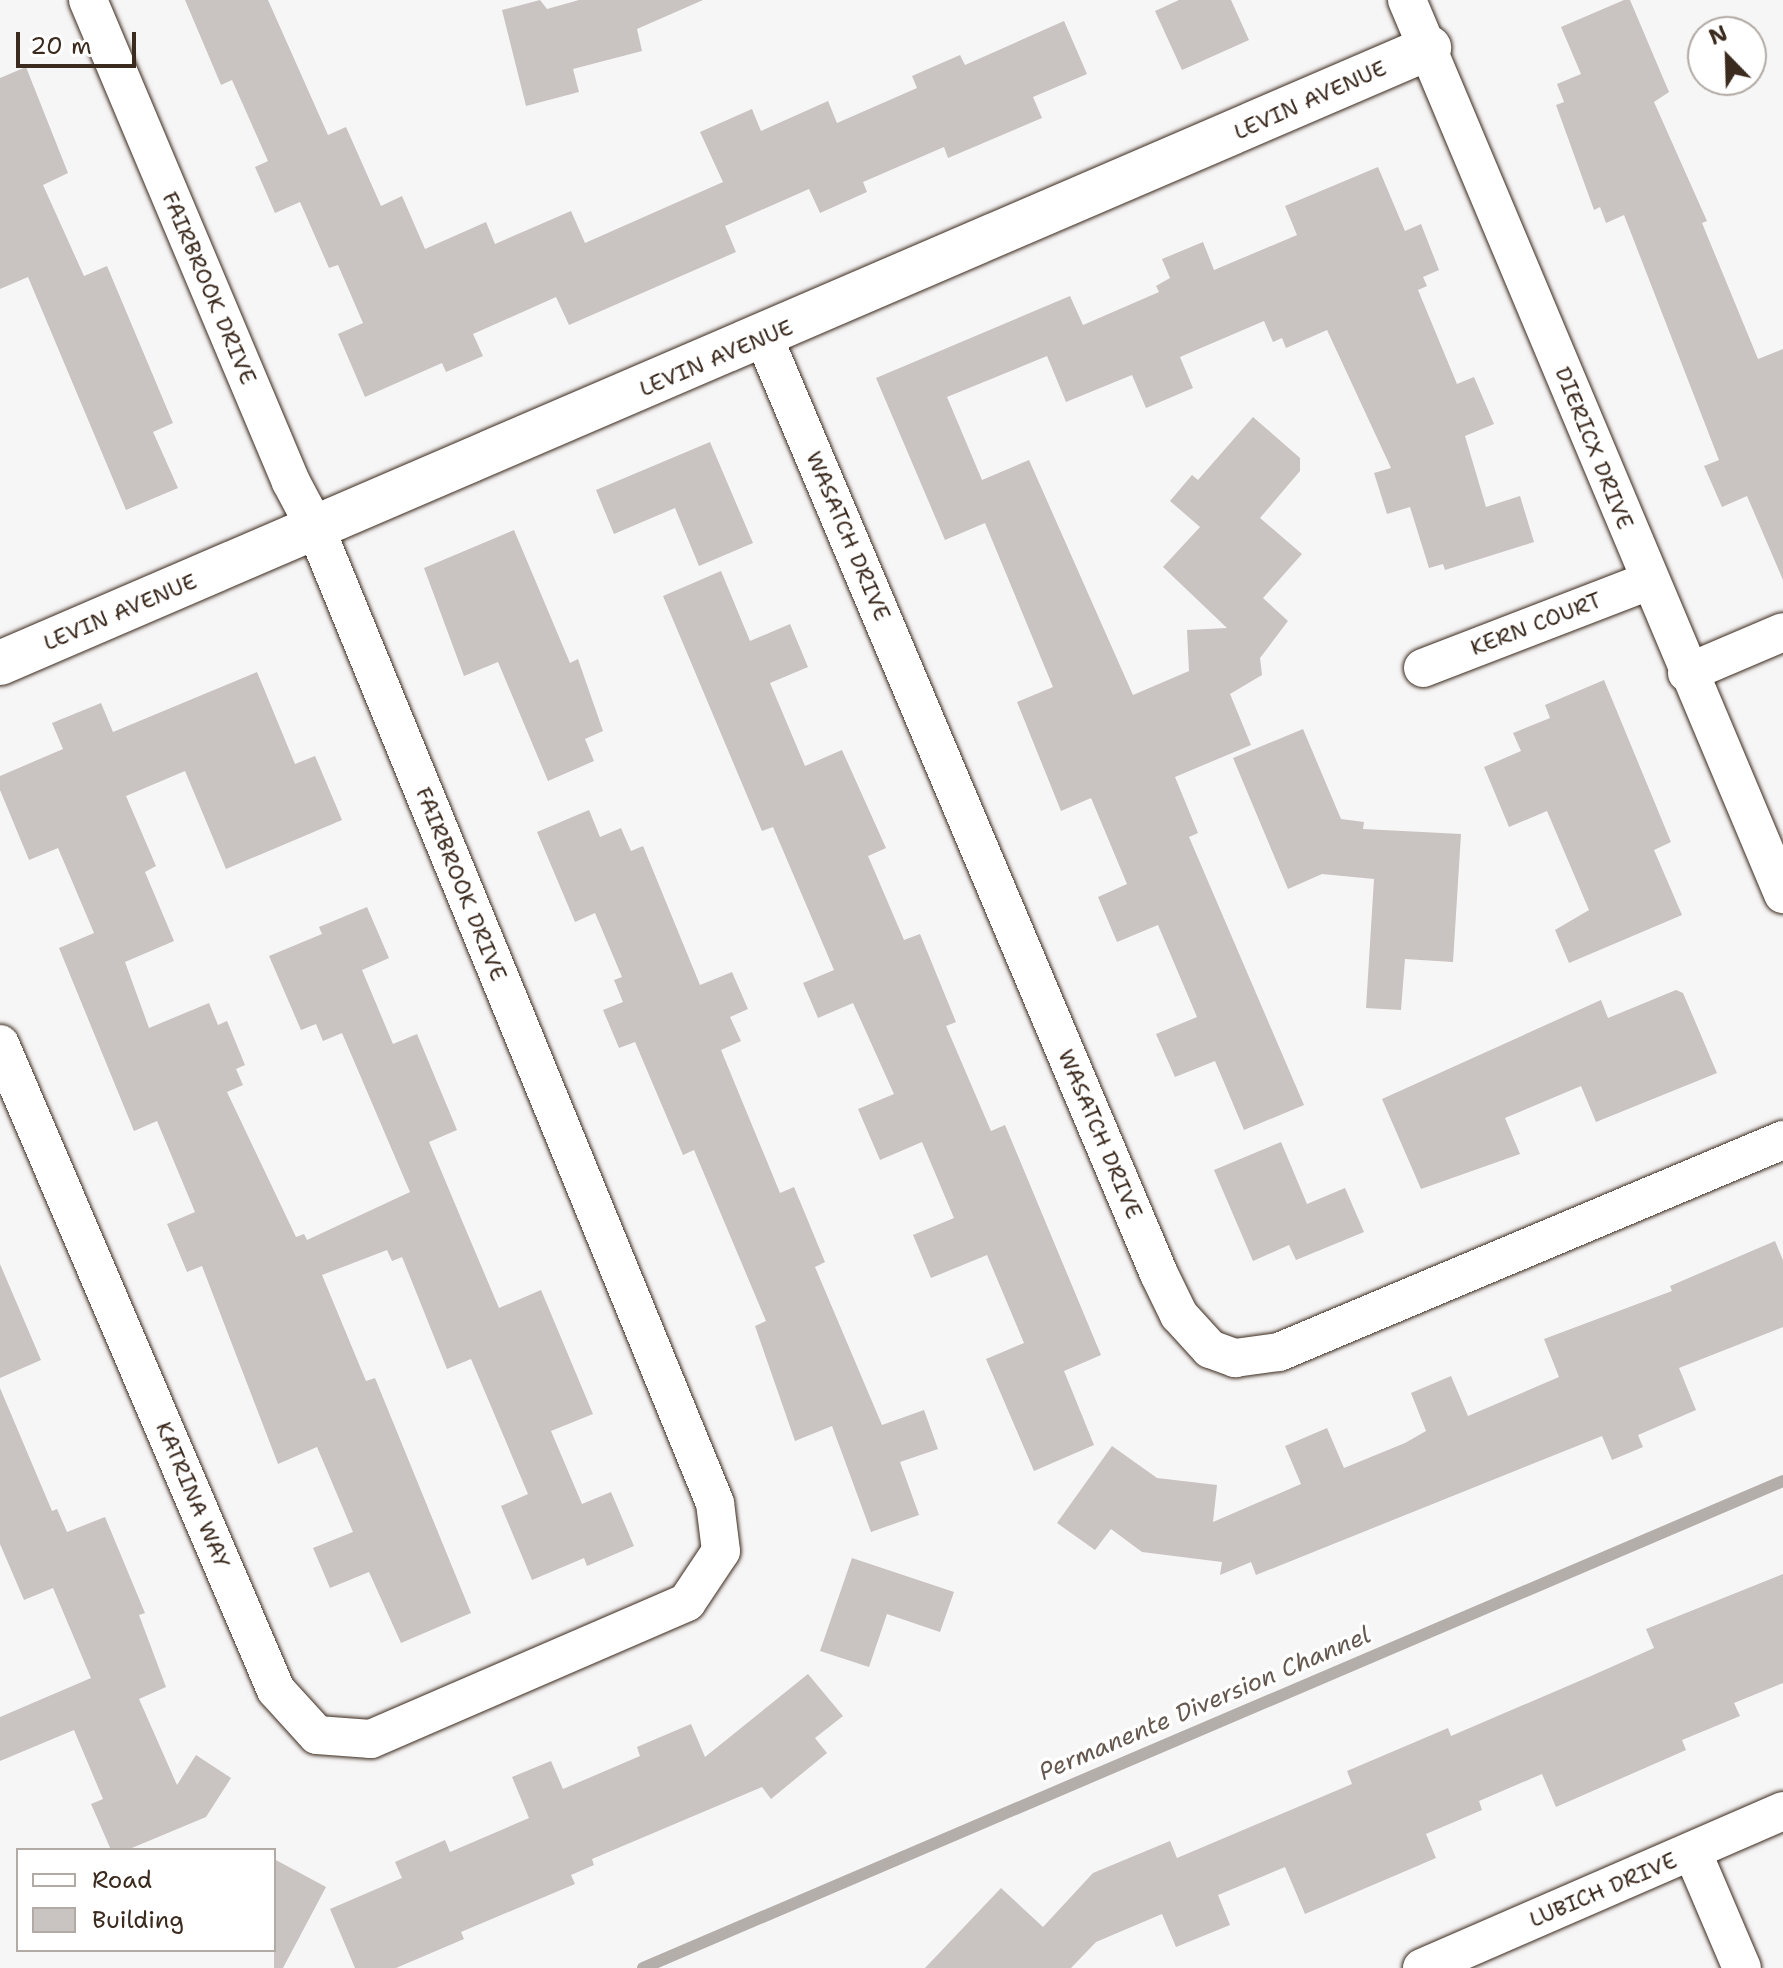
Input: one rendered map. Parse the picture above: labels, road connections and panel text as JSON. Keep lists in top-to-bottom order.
{
  "streets": {
    "street": [
      "LEVIN AVENUE",
      "FAIRBROOK DRIVE",
      "DIERICX DRIVE",
      "WASATCH DRIVE",
      "KERN COURT",
      "KATRINA WAY",
      "LUBICH DRIVE"
    ]
  },
  "crossings": [
    ["LEVIN AVENUE", "FAIRBROOK DRIVE"],
    ["LEVIN AVENUE", "DIERICX DRIVE"],
    ["LEVIN AVENUE", "WASATCH DRIVE"],
    ["FAIRBROOK DRIVE", "KATRINA WAY"],
    ["DIERICX DRIVE", "KERN COURT"]
  ],
  "water": ["Permanente Diversion Channel"],
  "legend": ["Road", "Building"],
  "scale_bar": "20 m",
  "north": "top left"
}
